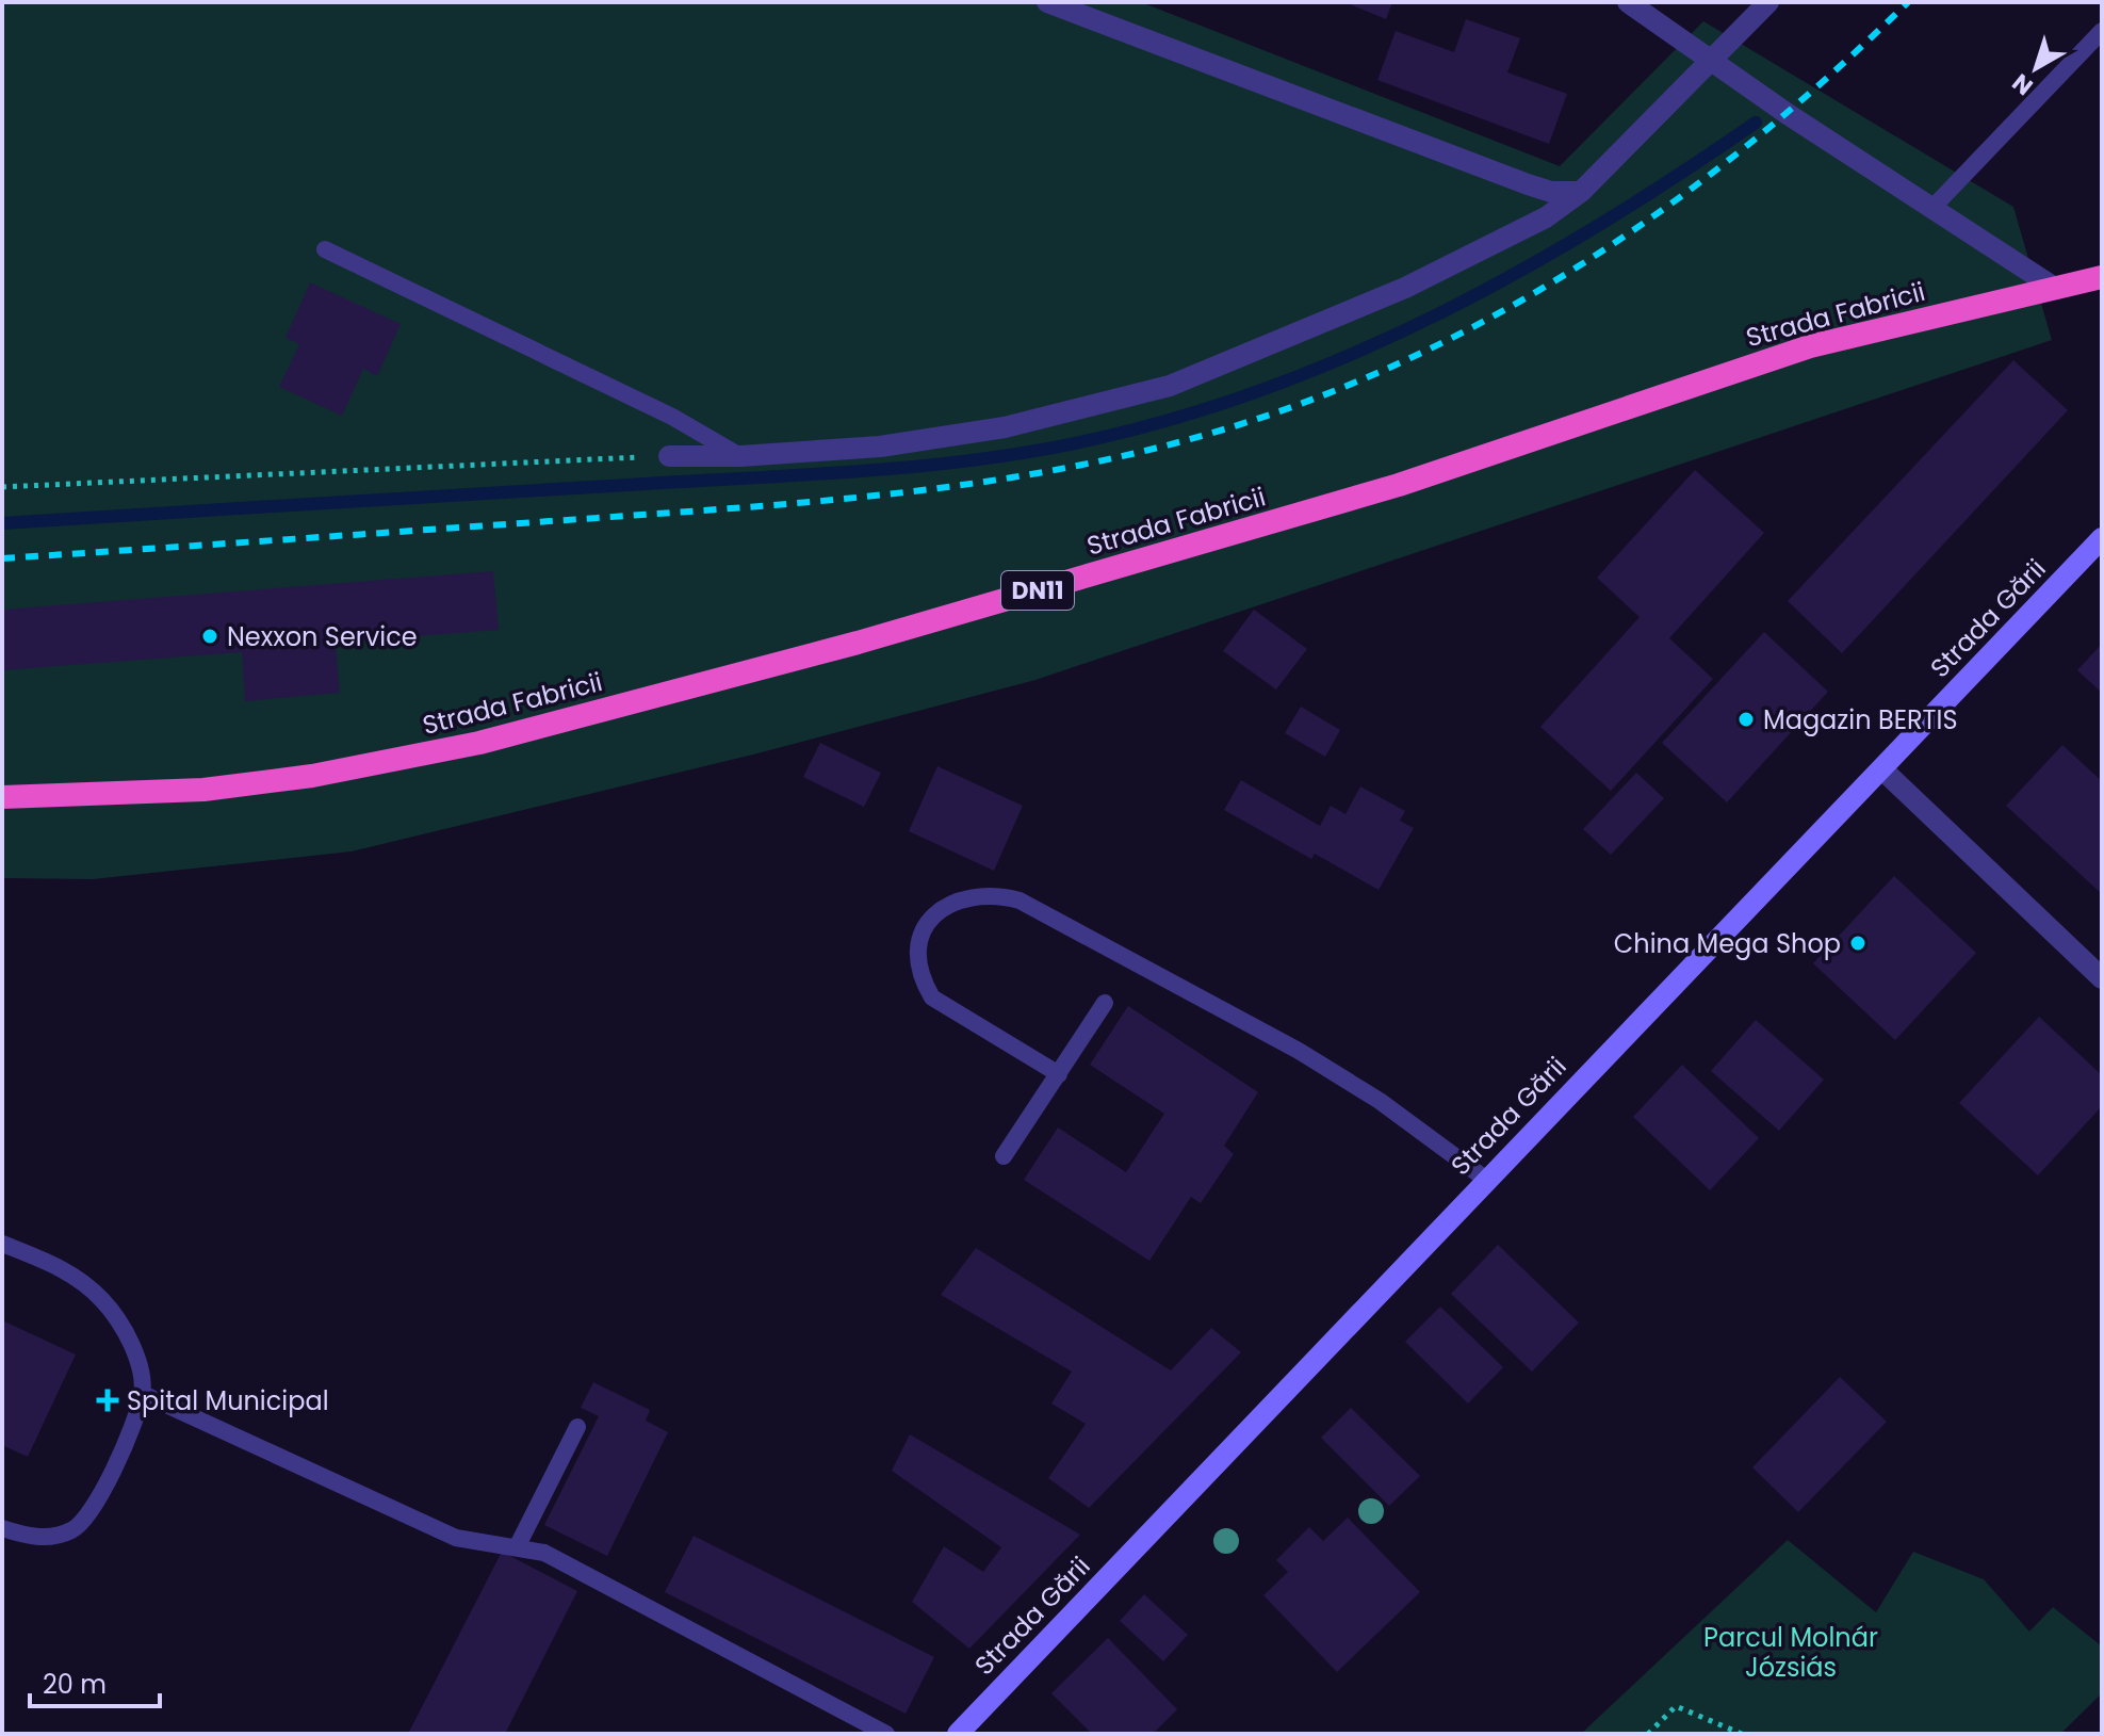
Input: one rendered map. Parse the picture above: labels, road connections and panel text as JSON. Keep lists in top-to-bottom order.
{
  "streets": {
    "highway": ["Strada Fabricii", "DN11"],
    "main road": ["Strada Gării"]
  },
  "parks": ["Parcul Molnár Józsiás"],
  "places": {
    "other": ["Nexxon Service", "Magazin BERTIS", "China Mega Shop"],
    "health": ["Spital Municipal"]
  },
  "scale_bar": "20 m",
  "north": "bottom left"
}
